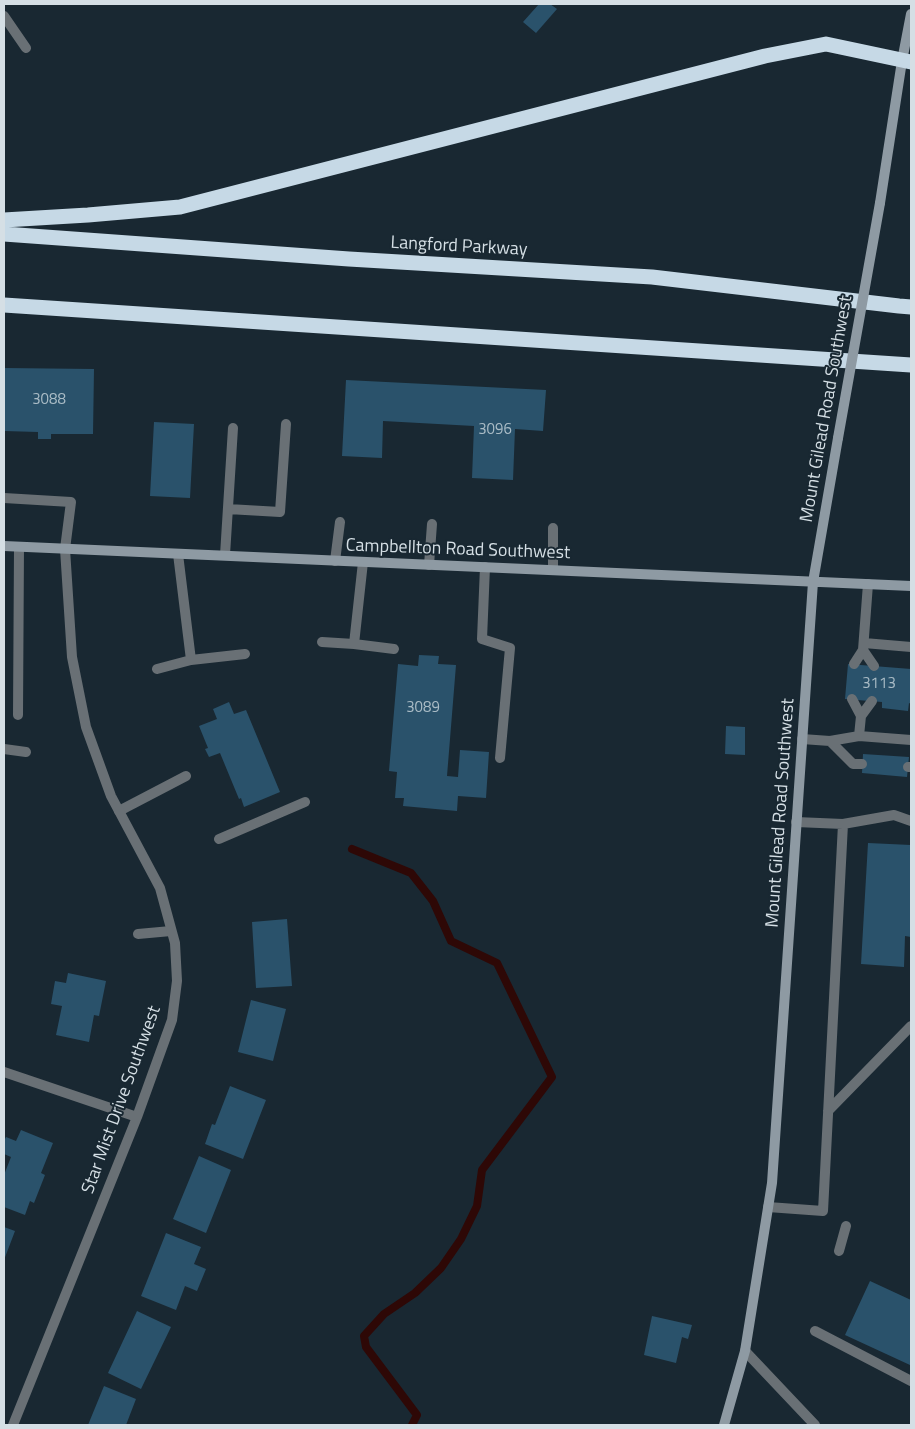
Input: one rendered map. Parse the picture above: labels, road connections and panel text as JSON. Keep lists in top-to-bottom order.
{
  "streets": {
    "highway": ["Langford Parkway"],
    "main road": ["Mount Gilead Road Southwest", "Campbellton Road Southwest"],
    "street": ["Star Mist Drive Southwest"]
  },
  "crossings": [
    ["Mount Gilead Road Southwest", "Campbellton Road Southwest"],
    ["Campbellton Road Southwest", "Star Mist Drive Southwest"]
  ],
  "house_numbers": [
    "3088",
    "3096",
    "3113",
    "3089"
  ]
}
